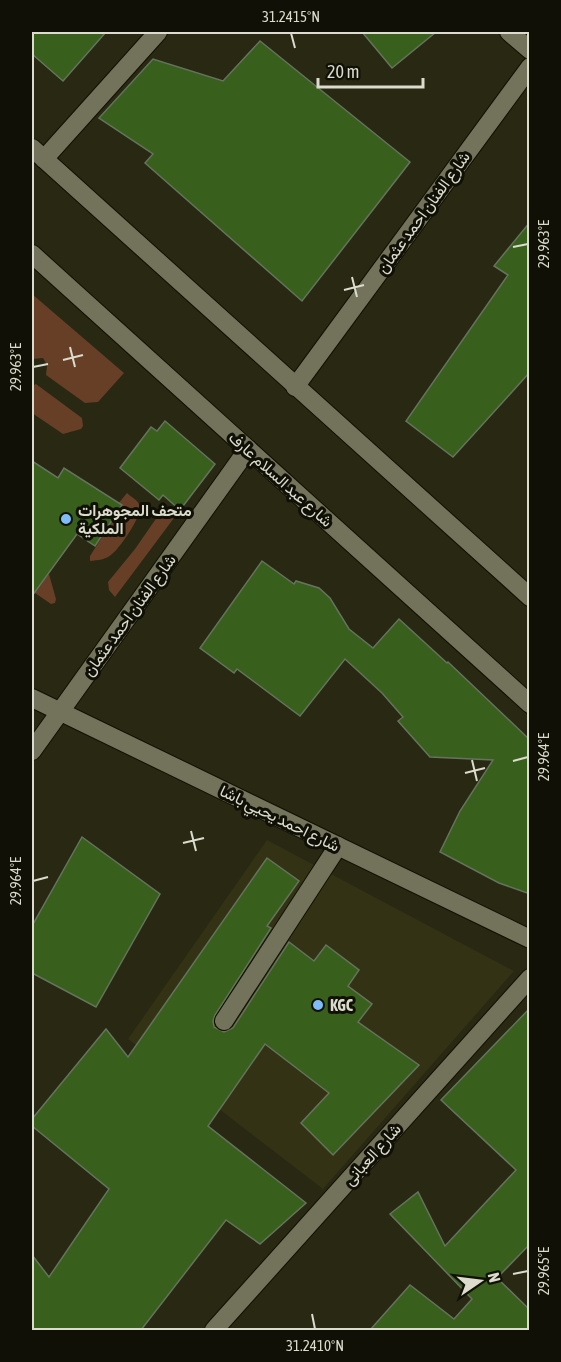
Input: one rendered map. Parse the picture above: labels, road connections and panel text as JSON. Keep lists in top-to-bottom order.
{
  "streets": {
    "street": [
      "شارع الفنان احمد عثمان",
      "شارع عبد السلام عارف",
      "شارع احمد يحيي باشا",
      "شارع العبانى"
    ]
  },
  "crossings": [
    ["شارع الفنان احمد عثمان", "شارع عبد السلام عارف"],
    ["شارع الفنان احمد عثمان", "شارع احمد يحيي باشا"]
  ],
  "places": ["متحف المجوهرات الملكية", "KGC"],
  "scale_bar": "20 m",
  "north": "right",
  "coordinates": [
    "31.2415°N",
    "29.963°E",
    "29.964°E",
    "29.965°E",
    "31.2410°N"
  ]
}
